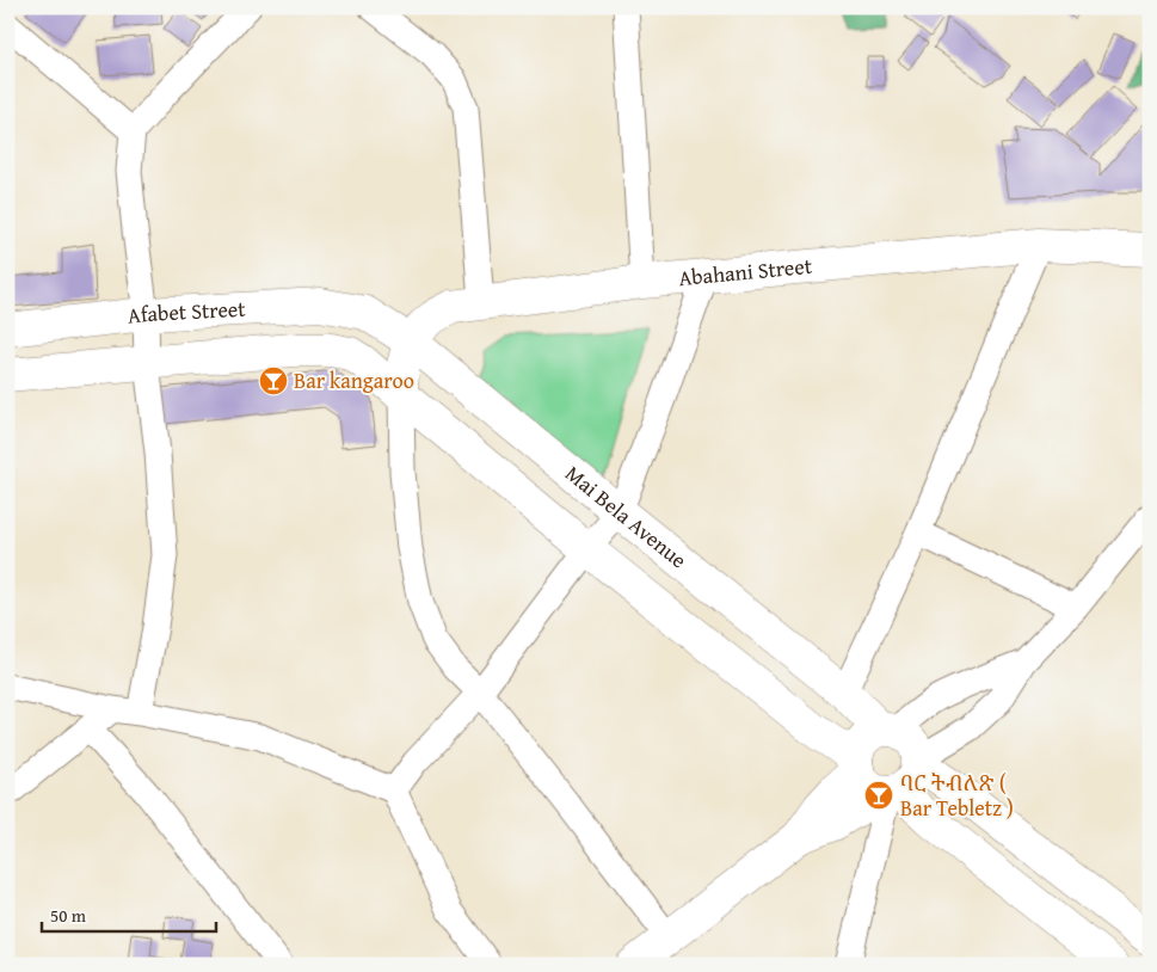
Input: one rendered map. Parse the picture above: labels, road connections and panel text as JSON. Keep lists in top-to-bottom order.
{
  "streets": {
    "main road": ["Abahani Street", "Afabet Street", "Mai Bela Avenue"]
  },
  "crossings": [
    ["Abahani Street", "Mai Bela Avenue"],
    ["Afabet Street", "Mai Bela Avenue"]
  ],
  "places": {
    "bar": ["Bar kangaroo", "ባር ትብለጽ ( Bar Tebletz )"]
  },
  "scale_bar": "50 m"
}
